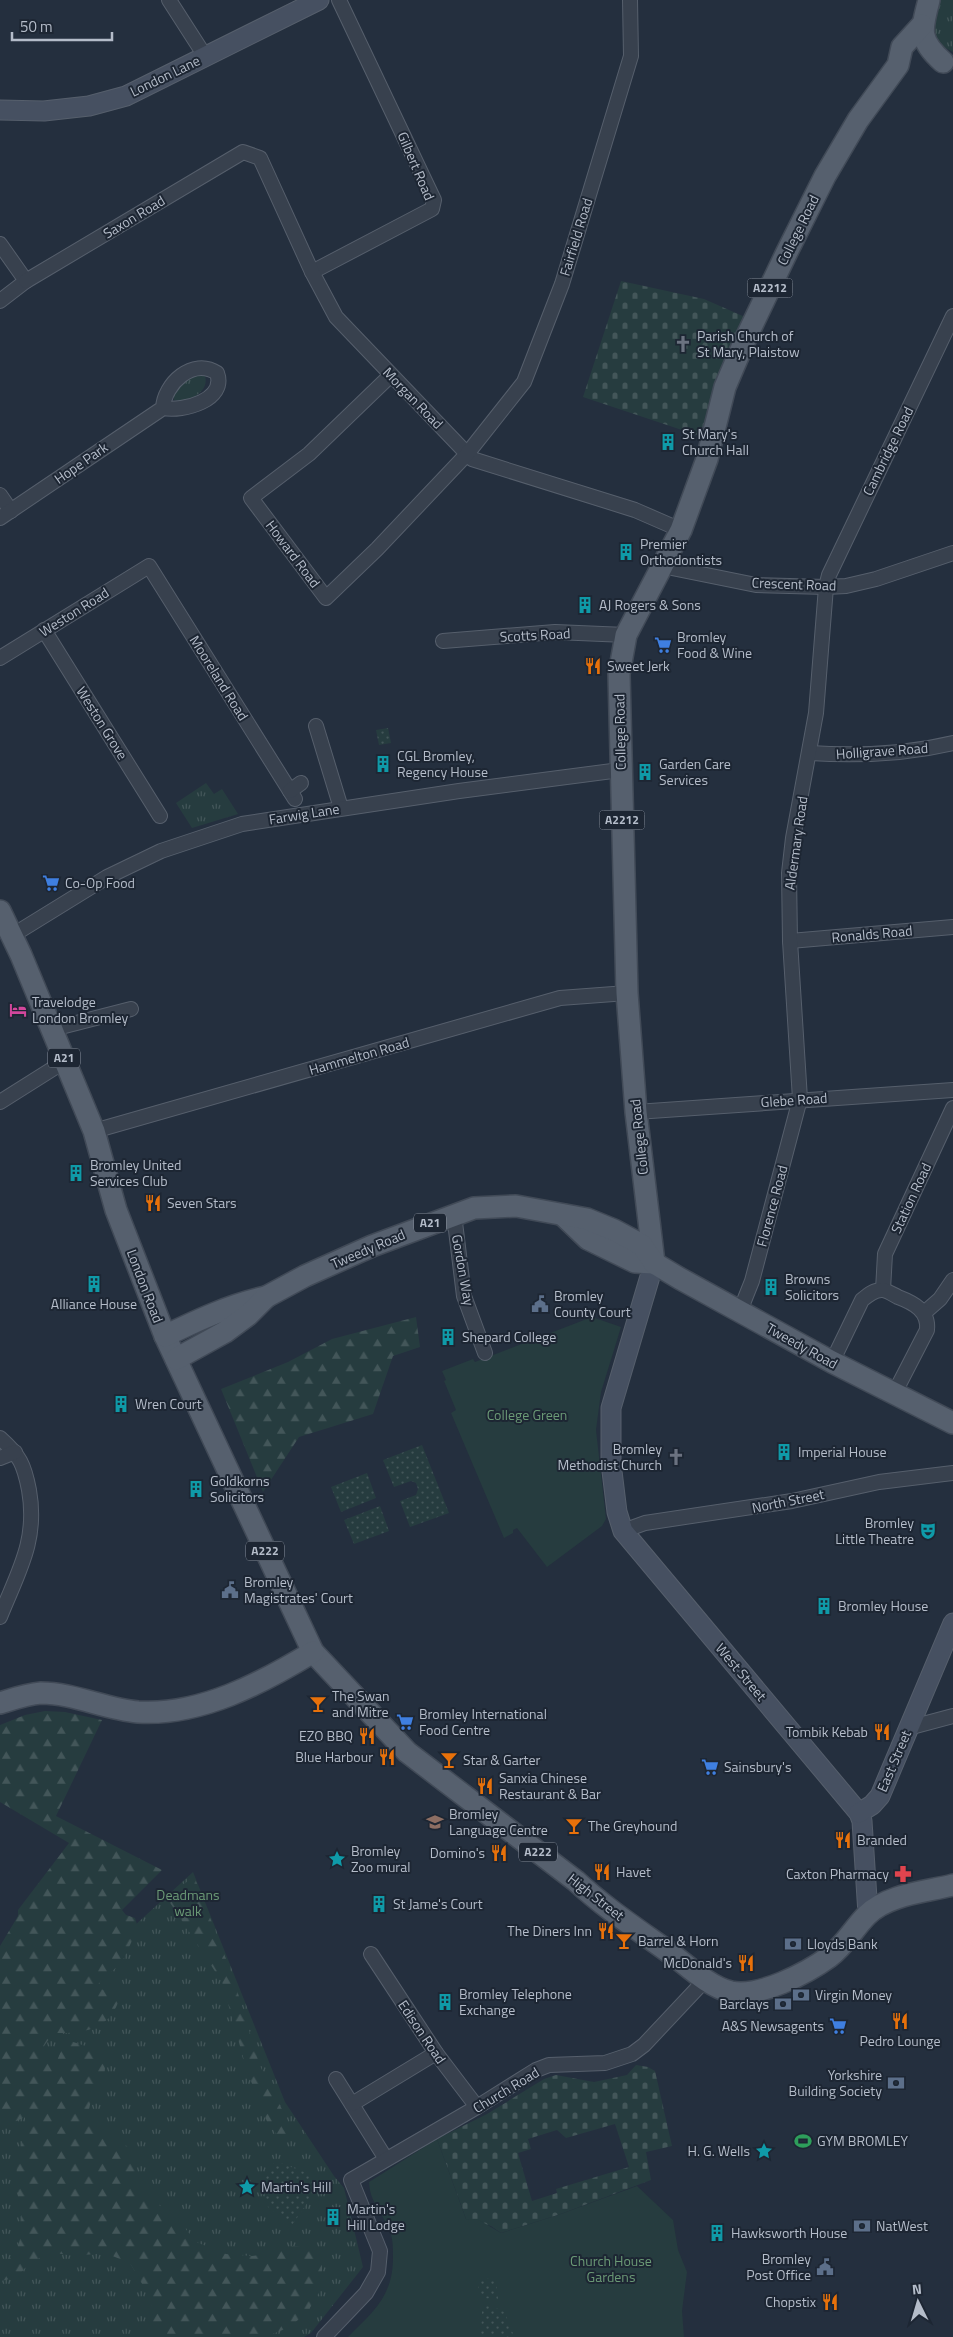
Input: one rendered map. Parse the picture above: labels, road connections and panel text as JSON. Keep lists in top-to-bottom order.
{
  "streets": {
    "main road": [
      "College Road",
      "A2212",
      "A21",
      "Tweedy Road",
      "London Road",
      "A222",
      "High Street"
    ],
    "street": [
      "London Lane",
      "Gilbert Road",
      "Saxon Road",
      "Fairfield Road",
      "Morgan Road",
      "Cambridge Road",
      "Hope Park",
      "Howard Road",
      "Crescent Road",
      "Weston Road",
      "Scotts Road",
      "Mooreland Road",
      "Weston Grove",
      "Holligrave Road",
      "Farwig Lane",
      "Aldermary Road",
      "Ronalds Road",
      "Hammelton Road",
      "Glebe Road",
      "Station Road",
      "Florence Road",
      "Gordon Way",
      "North Street",
      "West Street",
      "East Street",
      "Edison Road",
      "Church Road"
    ]
  },
  "crossings": [
    ["Gilbert Road", "Morgan Road"],
    ["Saxon Road", "Morgan Road"],
    ["College Road", "Morgan Road"],
    ["College Road", "Crescent Road"],
    ["College Road", "Scotts Road"],
    ["College Road", "Farwig Lane"],
    ["College Road", "Hammelton Road"],
    ["College Road", "Glebe Road"],
    ["College Road", "Tweedy Road"],
    ["College Road", "North Street"],
    ["College Road", "West Street"],
    ["Fairfield Road", "Morgan Road"],
    ["Fairfield Road", "Howard Road"],
    ["Morgan Road", "Howard Road"],
    ["Cambridge Road", "Crescent Road"],
    ["Cambridge Road", "Aldermary Road"],
    ["Crescent Road", "Aldermary Road"],
    ["Weston Road", "Mooreland Road"],
    ["Weston Road", "Weston Grove"],
    ["Holligrave Road", "Aldermary Road"],
    ["Farwig Lane", "London Road"],
    ["Aldermary Road", "Ronalds Road"],
    ["Aldermary Road", "Glebe Road"],
    ["Aldermary Road", "Florence Road"],
    ["Hammelton Road", "London Road"],
    ["Glebe Road", "Florence Road"],
    ["Florence Road", "Tweedy Road"],
    ["Tweedy Road", "Gordon Way"],
    ["Tweedy Road", "London Road"],
    ["London Road", "High Street"],
    ["North Street", "West Street"],
    ["A222", "High Street"],
    ["West Street", "East Street"],
    ["High Street", "Church Road"],
    ["Edison Road", "Church Road"]
  ],
  "parks": ["College Green", "Deadmans walk", "Church House Gardens"],
  "places": {
    "church": ["Parish Church of St Mary, Plaistow", "Bromley Methodist Church"],
    "building": [
      "St Mary's Church Hall",
      "Premier Orthodontists",
      "AJ Rogers & Sons",
      "CGL Bromley, Regency House",
      "Garden Care Services",
      "Bromley United Services Club",
      "Alliance House",
      "Browns Solicitors",
      "Shepard College",
      "Wren Court",
      "Imperial House",
      "Goldkorns Solicitors",
      "Bromley House",
      "St Jame's Court",
      "Bromley Telephone Exchange",
      "Martin's Hill Lodge",
      "Hawksworth House"
    ],
    "supermarket": [
      "Bromley Food & Wine",
      "Co-Op Food",
      "Bromley International Food Centre",
      "Sainsbury's",
      "A&S Newsagents"
    ],
    "restaurant": [
      "Sweet Jerk",
      "Seven Stars",
      "Tombik Kebab",
      "EZO BBQ",
      "Blue Harbour",
      "Sanxia Chinese Restaurant & Bar",
      "Branded",
      "Domino's",
      "Havet",
      "The Diners Inn",
      "McDonald's",
      "Pedro Lounge",
      "Chopstix"
    ],
    "hotel": ["Travelodge London Bromley"],
    "public building": ["Bromley County Court", "Bromley Magistrates' Court", "Bromley Post Office"],
    "theatre": ["Bromley Little Theatre"],
    "bar": [
      "The Swan and Mitre",
      "Star & Garter",
      "The Greyhound",
      "Barrel & Horn"
    ],
    "school or university": ["Bromley Language Centre"],
    "place": ["Bromley Zoo mural", "H. G. Wells", "Martin's Hill"],
    "pharmacy": ["Caxton Pharmacy"],
    "bank": [
      "Lloyds Bank",
      "Virgin Money",
      "Barclays",
      "Yorkshire Building Society",
      "NatWest"
    ],
    "sports": ["GYM BROMLEY"]
  },
  "scale_bar": "50 m",
  "north": "top"
}
